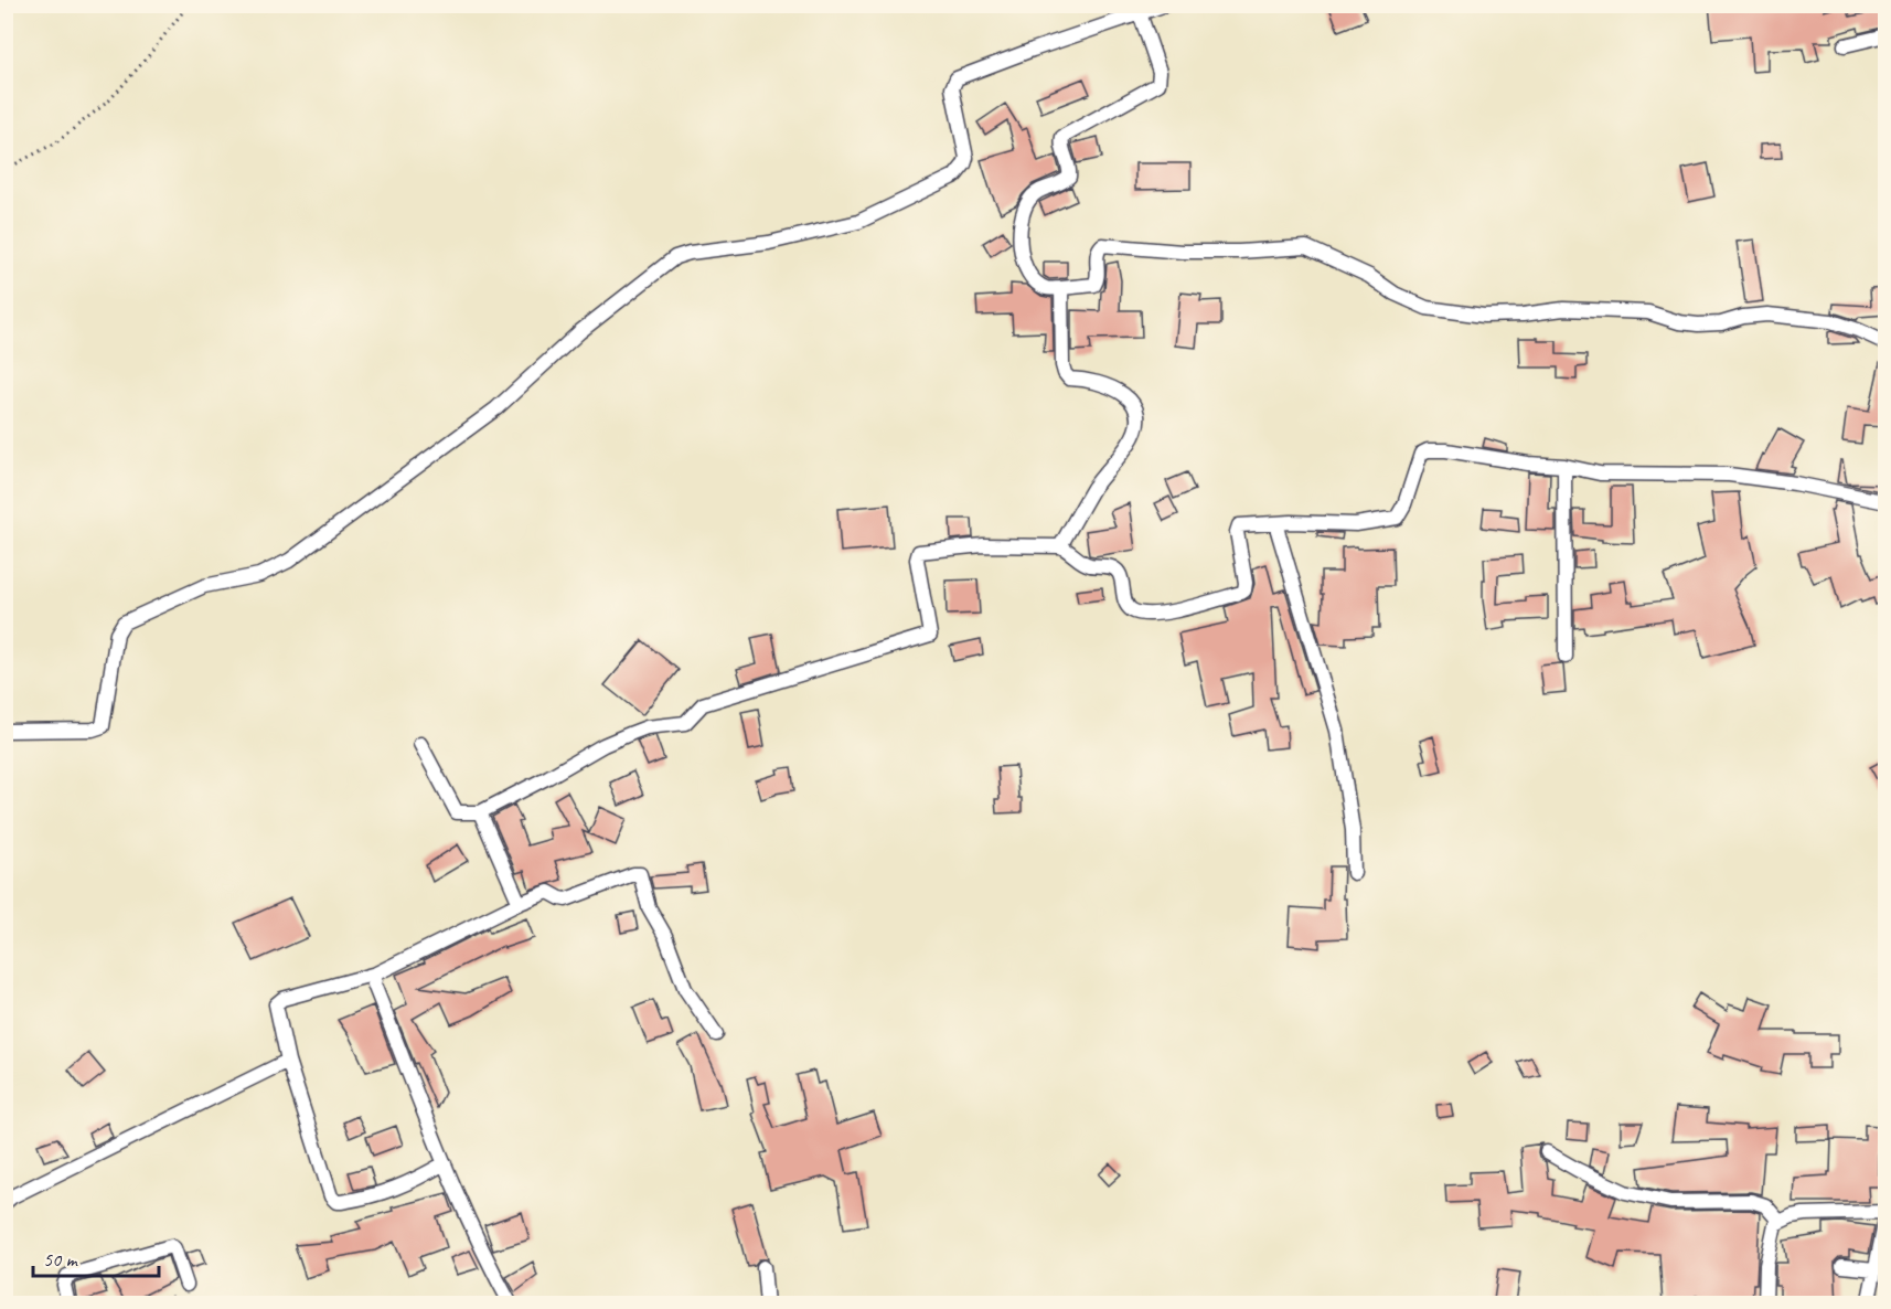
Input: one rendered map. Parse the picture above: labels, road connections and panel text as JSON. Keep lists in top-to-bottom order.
{
  "scale_bar": "50 m"
}
